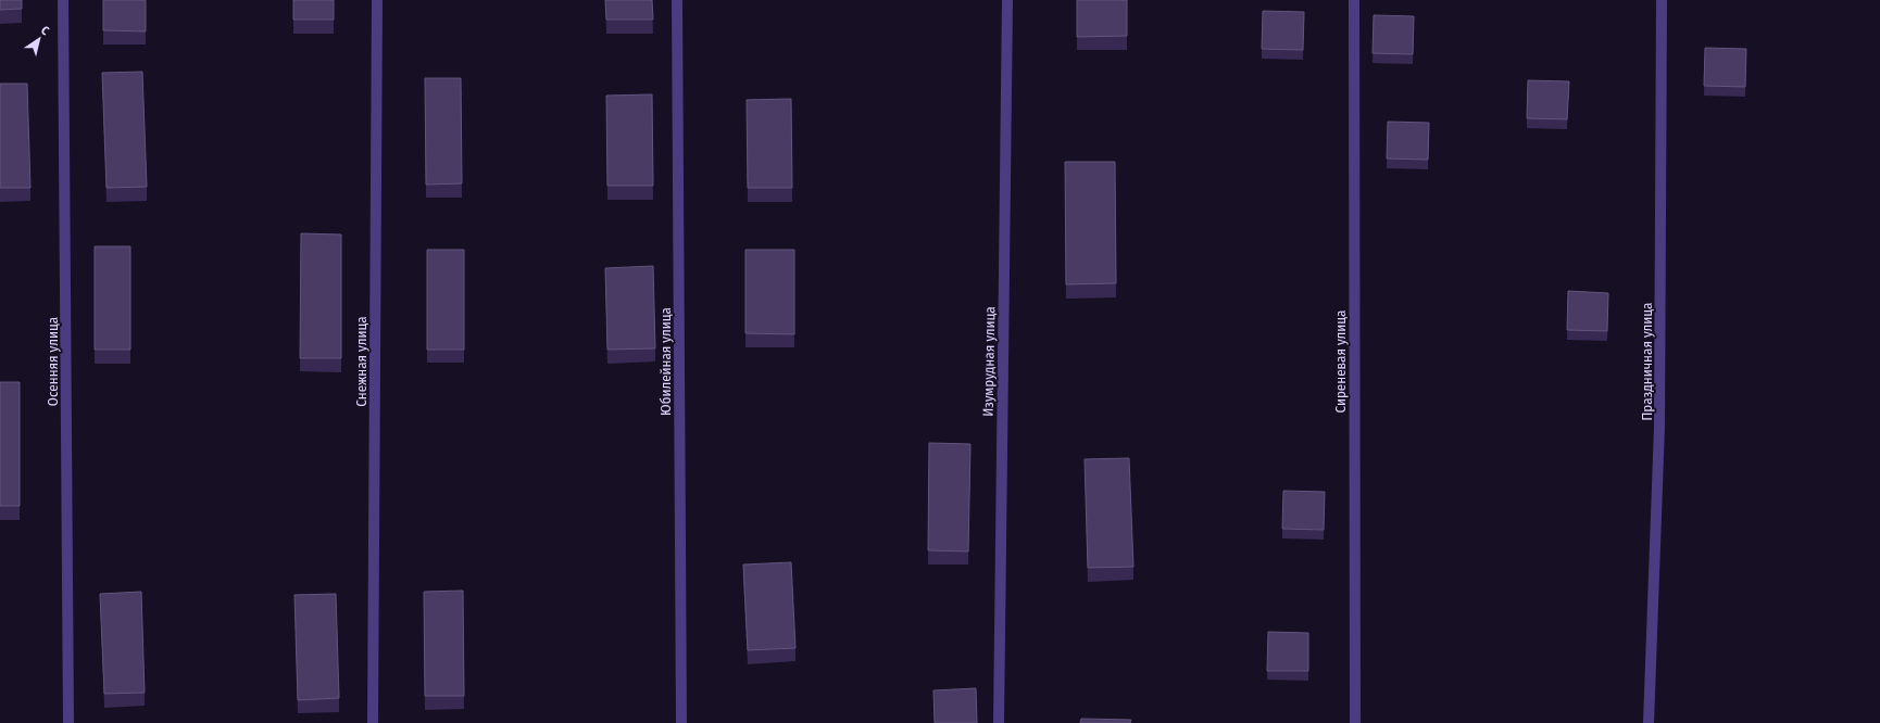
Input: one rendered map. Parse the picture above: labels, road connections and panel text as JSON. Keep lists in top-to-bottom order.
{
  "streets": {
    "street": [
      "Осенняя улица",
      "Снежная улица",
      "Юбилейная улица",
      "Изумрудная улица",
      "Сиреневая улица",
      "Праздничная улица"
    ]
  },
  "north": "top right"
}
